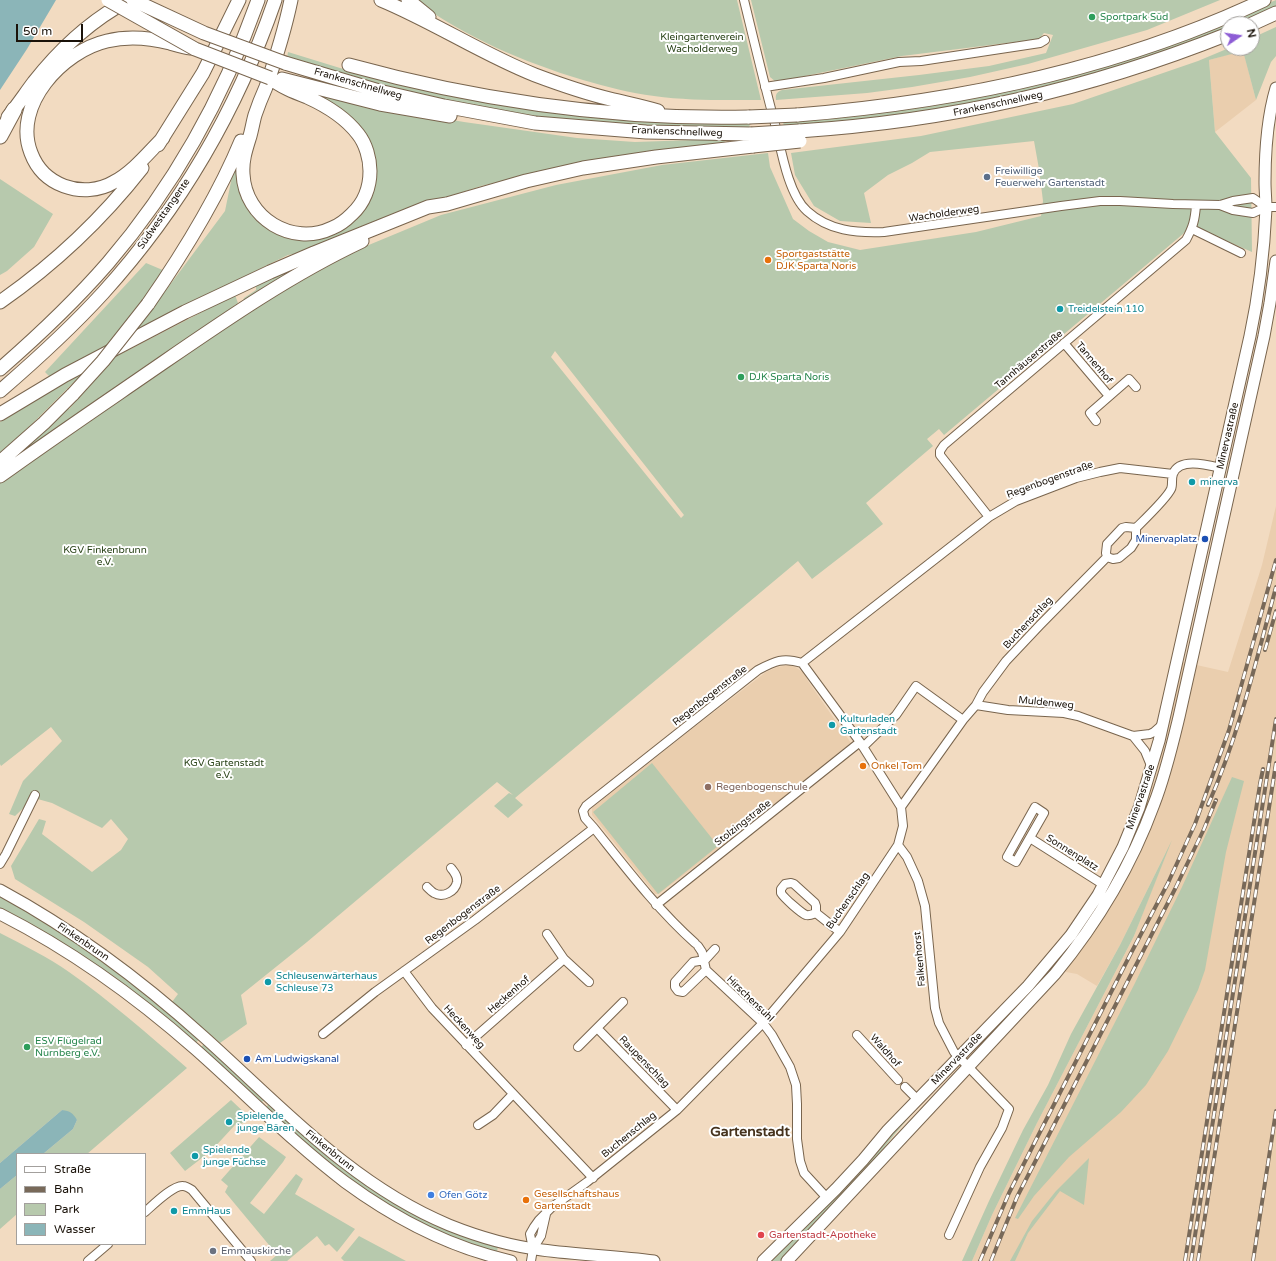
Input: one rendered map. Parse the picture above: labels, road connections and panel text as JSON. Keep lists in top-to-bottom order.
{
  "streets": {
    "highway": ["Frankenschnellweg", "Südwesttangente"],
    "main road": ["Minervastraße", "Finkenbrunn"],
    "street": [
      "Wacholderweg",
      "Tannhäuserstraße",
      "Tannenhof",
      "Regenbogenstraße",
      "Buchenschlag",
      "Muldenweg",
      "Stolzingstraße",
      "Sonnenplatz",
      "Falkenhorst",
      "Heckenhof",
      "Hirschensuhl",
      "Heckenweg",
      "Waldhof",
      "Raupenschlag"
    ]
  },
  "crossings": [
    ["Wacholderweg", "Tannhäuserstraße"],
    ["Wacholderweg", "Minervastraße"],
    ["Tannhäuserstraße", "Tannenhof"],
    ["Tannhäuserstraße", "Regenbogenstraße"],
    ["Minervastraße", "Sonnenplatz"],
    ["Minervastraße", "Falkenhorst"],
    ["Minervastraße", "Hirschensuhl"],
    ["Regenbogenstraße", "Heckenweg"],
    ["Buchenschlag", "Muldenweg"],
    ["Buchenschlag", "Stolzingstraße"],
    ["Buchenschlag", "Finkenbrunn"],
    ["Buchenschlag", "Falkenhorst"],
    ["Buchenschlag", "Hirschensuhl"],
    ["Buchenschlag", "Heckenweg"],
    ["Buchenschlag", "Raupenschlag"],
    ["Heckenhof", "Heckenweg"]
  ],
  "districts": ["Gartenstadt"],
  "parks": ["Kleingartenverein Wacholderweg", "KGV Finkenbrunn e.V.", "KGV Gartenstadt e.V."],
  "places": [
    "Sportpark Süd",
    "Freiwillige Feuerwehr Gartenstadt",
    "Sportgaststätte DJK Sparta Noris",
    "Treidelstein 110",
    "DJK Sparta Noris",
    "minerva",
    "Minervaplatz",
    "Kulturladen Gartenstadt",
    "Onkel Tom",
    "Regenbogenschule",
    "Schleusenwärterhaus Schleuse 73",
    "ESV Flügelrad Nürnberg e.V.",
    "Am Ludwigskanal",
    "Spielende junge Bären",
    "Spielende junge Füchse",
    "Ofen Götz",
    "Gesellschaftshaus Gartenstadt",
    "EmmHaus",
    "Gartenstadt-Apotheke",
    "Emmauskirche"
  ],
  "legend": [
    "Straße",
    "Bahn",
    "Park",
    "Wasser"
  ],
  "scale_bar": "50 m",
  "north": "right"
}
